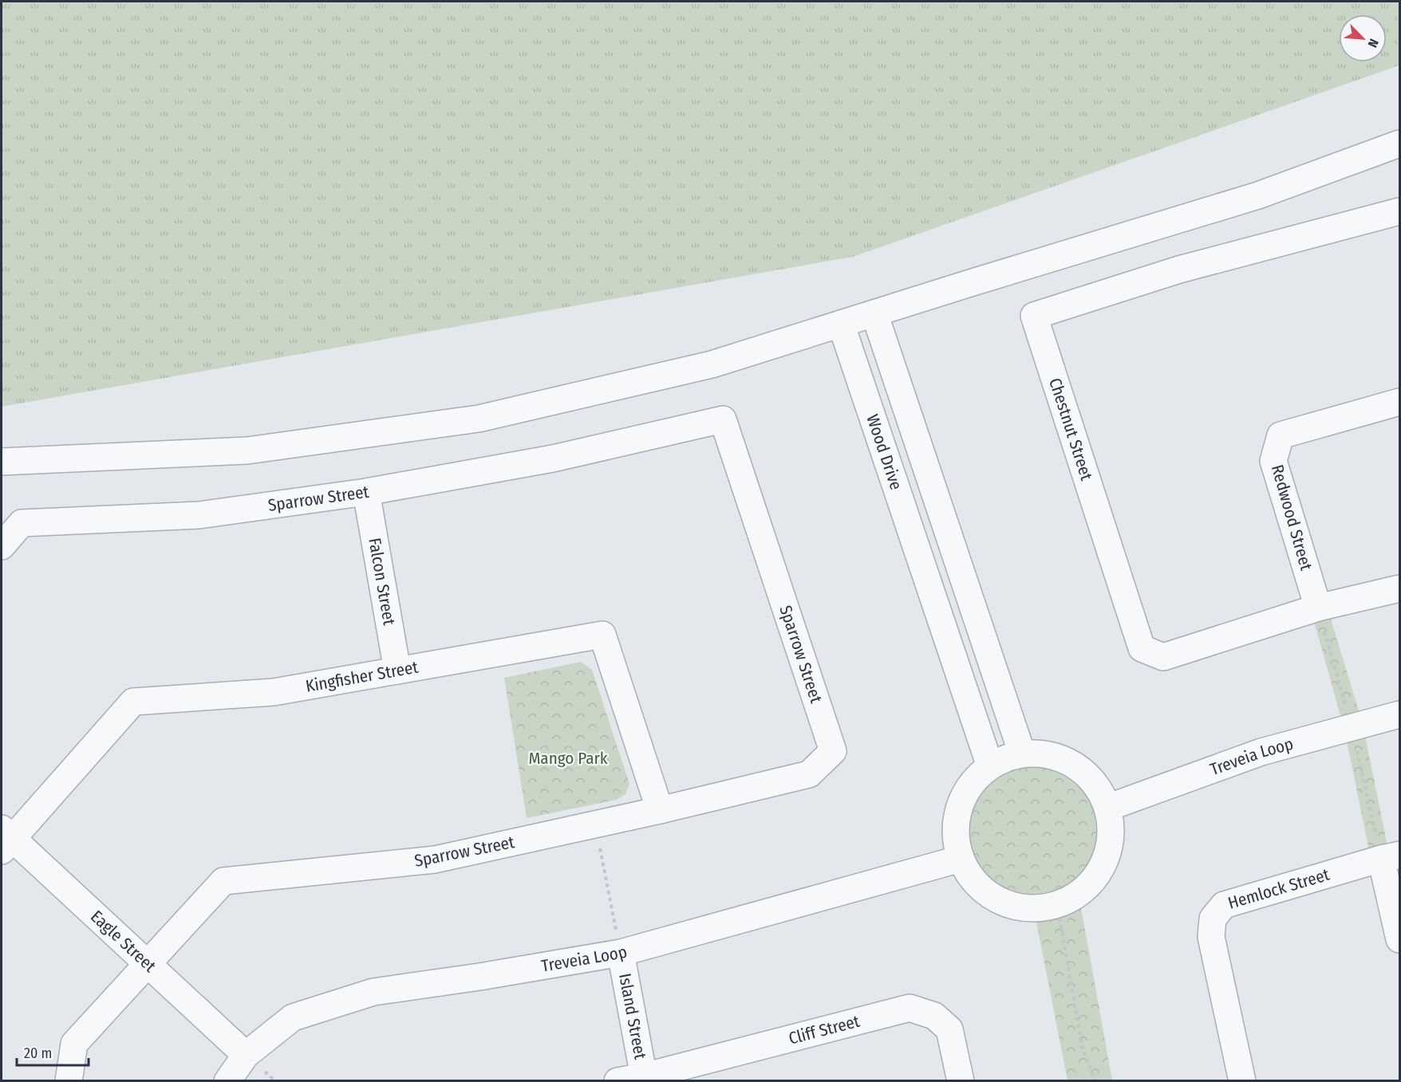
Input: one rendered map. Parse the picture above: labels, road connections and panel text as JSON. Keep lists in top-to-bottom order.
{
  "streets": {
    "street": [
      "Chestnut Street",
      "Wood Drive",
      "Sparrow Street",
      "Redwood Street",
      "Falcon Street",
      "Kingfisher Street",
      "Treveia Loop",
      "Hemlock Street",
      "Eagle Street",
      "Island Street",
      "Cliff Street"
    ]
  },
  "crossings": [
    ["Chestnut Street", "Redwood Street"],
    ["Wood Drive", "Treveia Loop"],
    ["Sparrow Street", "Falcon Street"],
    ["Sparrow Street", "Kingfisher Street"],
    ["Sparrow Street", "Eagle Street"],
    ["Falcon Street", "Kingfisher Street"],
    ["Kingfisher Street", "Eagle Street"],
    ["Treveia Loop", "Eagle Street"],
    ["Treveia Loop", "Island Street"],
    ["Island Street", "Cliff Street"]
  ],
  "parks": ["Mango Park"],
  "scale_bar": "20 m",
  "north": "bottom right"
}
